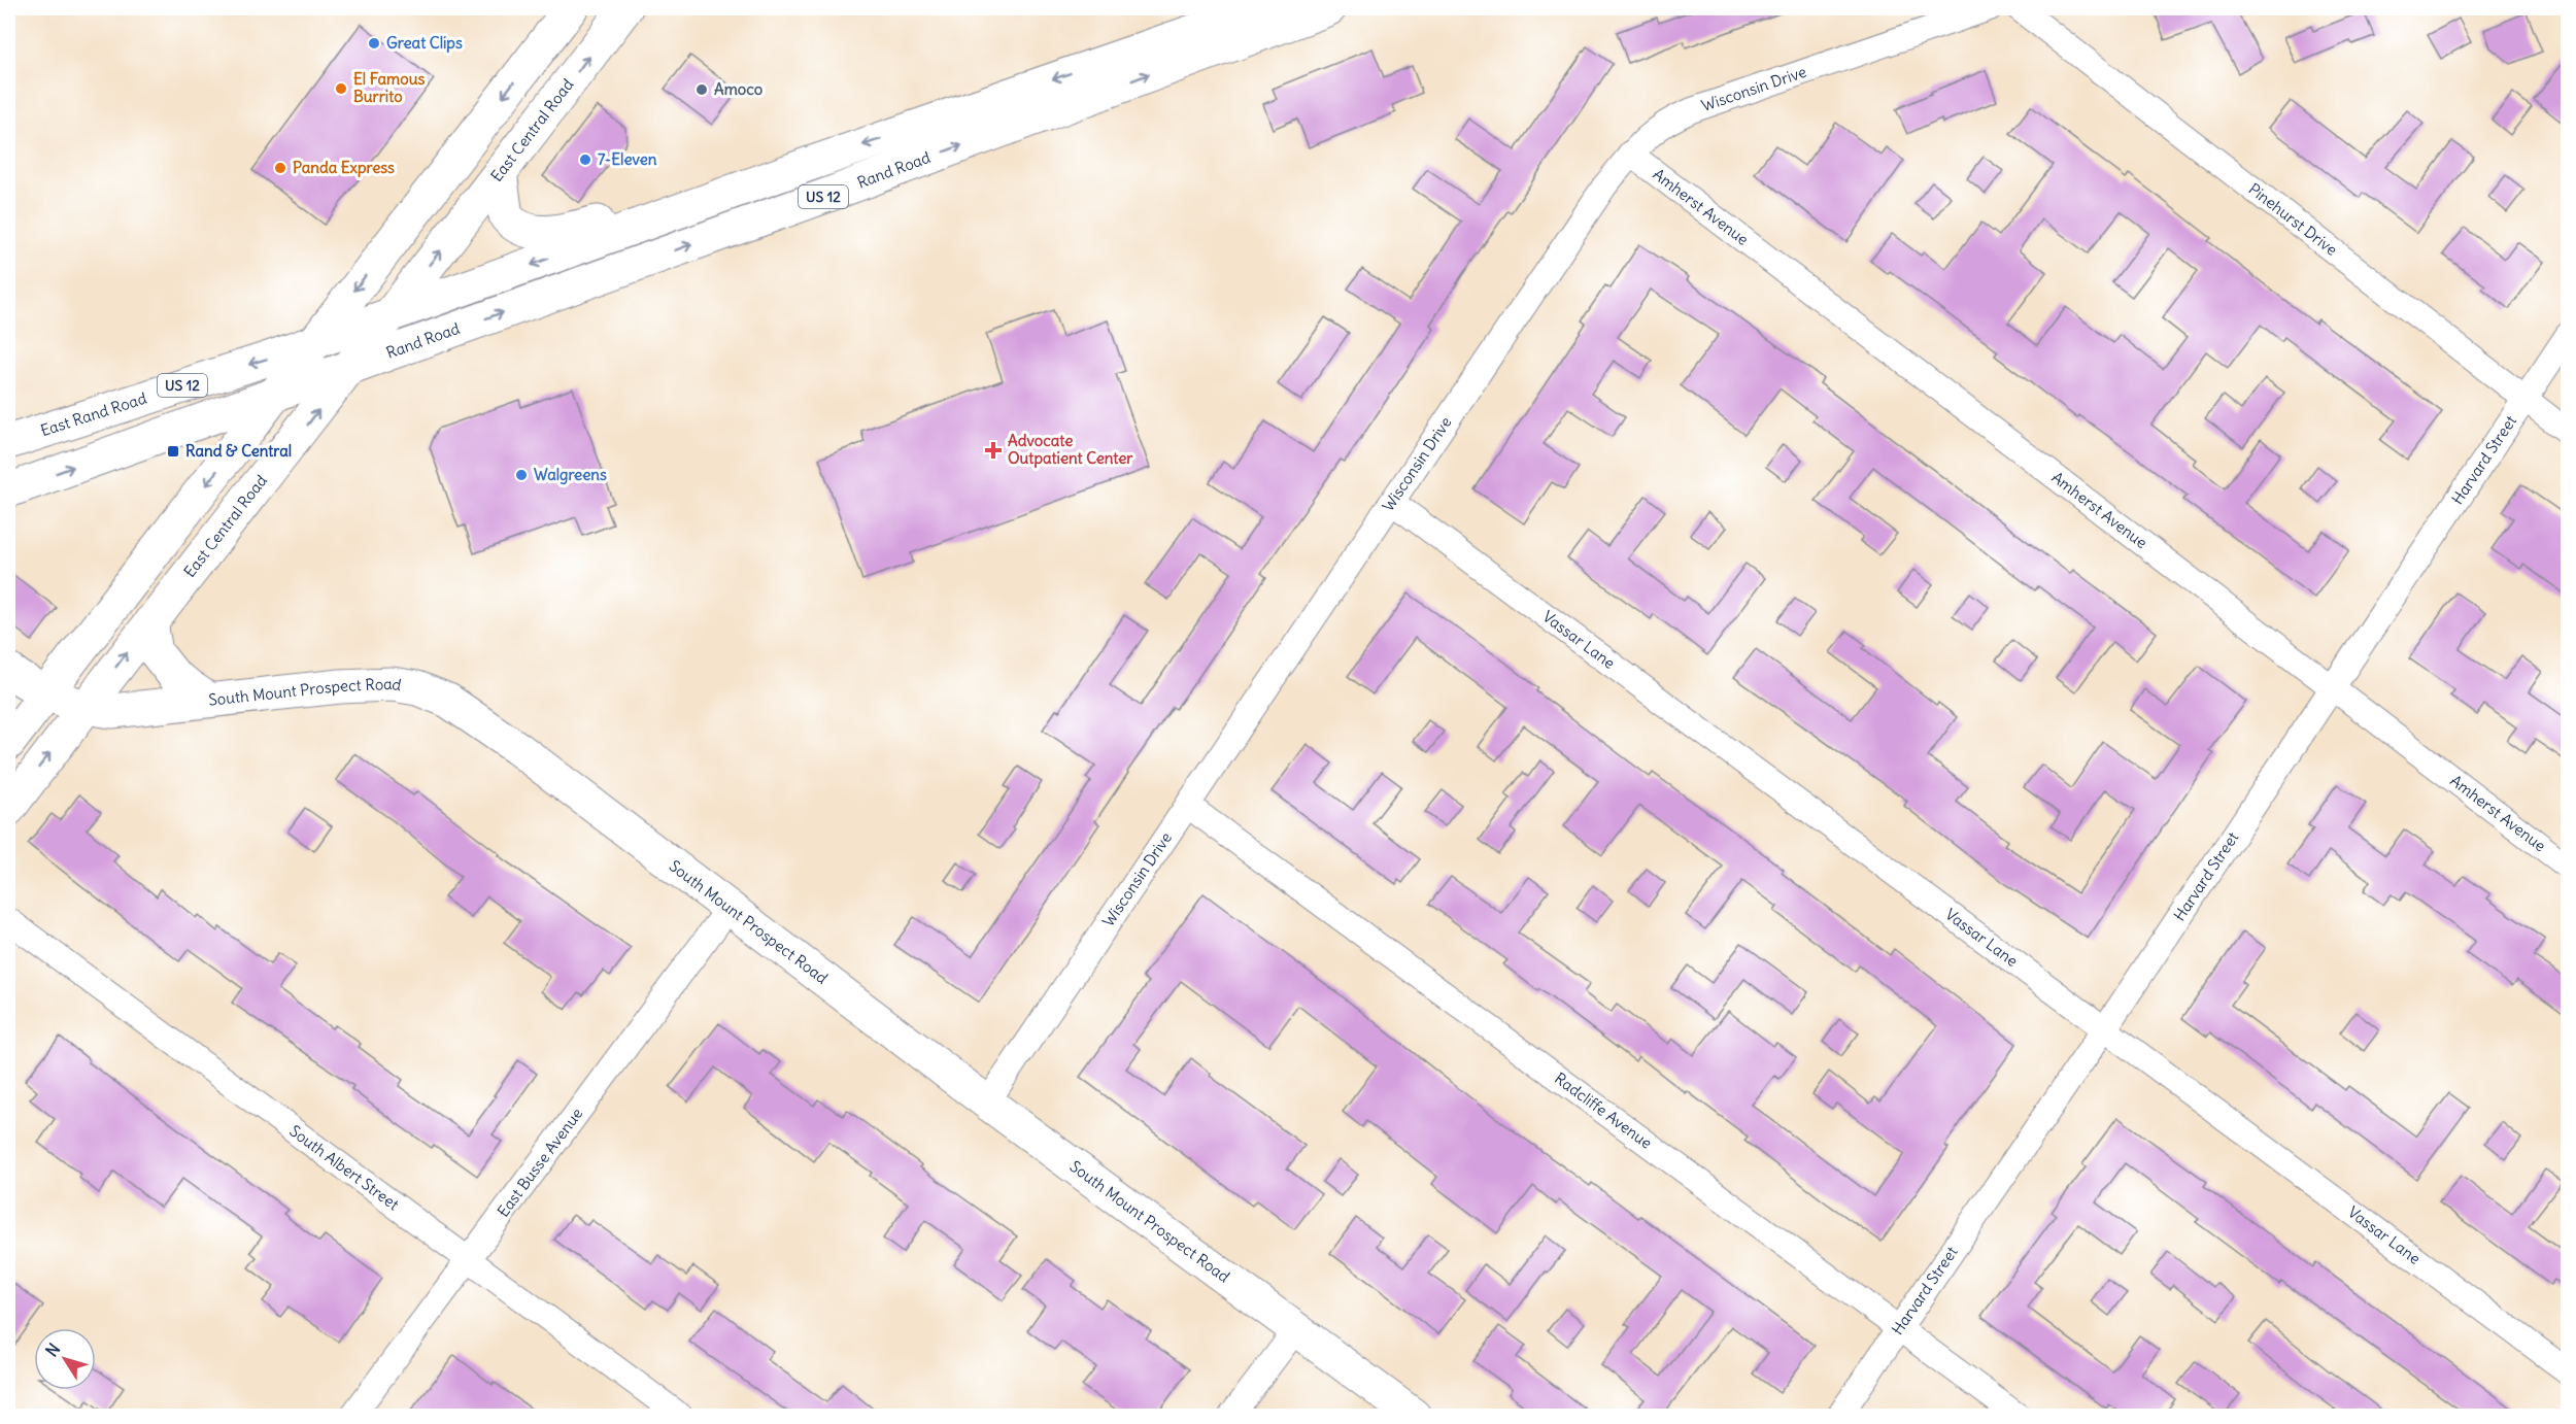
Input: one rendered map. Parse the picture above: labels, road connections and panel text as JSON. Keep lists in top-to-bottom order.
{
  "streets": {
    "main road": [
      "East Central Road",
      "Rand Road",
      "US 12",
      "East Rand Road",
      "South Mount Prospect Road"
    ],
    "street": [
      "Wisconsin Drive",
      "Amherst Avenue",
      "Pinehurst Drive",
      "Harvard Street",
      "Vassar Lane",
      "Radcliffe Avenue",
      "East Busse Avenue",
      "South Albert Street"
    ]
  },
  "crossings": [
    ["Wisconsin Drive", "Amherst Avenue"],
    ["Wisconsin Drive", "Vassar Lane"],
    ["Wisconsin Drive", "South Mount Prospect Road"],
    ["Wisconsin Drive", "Radcliffe Avenue"],
    ["East Central Road", "Rand Road"],
    ["East Central Road", "US 12"],
    ["East Central Road", "East Rand Road"],
    ["East Central Road", "South Mount Prospect Road"],
    ["Rand Road", "US 12"],
    ["US 12", "East Rand Road"],
    ["Amherst Avenue", "Harvard Street"],
    ["Pinehurst Drive", "Harvard Street"],
    ["Harvard Street", "Vassar Lane"],
    ["Harvard Street", "Radcliffe Avenue"],
    ["South Mount Prospect Road", "East Busse Avenue"],
    ["East Busse Avenue", "South Albert Street"]
  ],
  "places": {
    "other": [
      "Great Clips",
      "El Famous Burrito",
      "Amoco",
      "7-Eleven",
      "Panda Express",
      "Walgreens"
    ],
    "health": ["Advocate Outpatient Center"],
    "transit": ["Rand & Central"]
  },
  "north": "top left"
}
